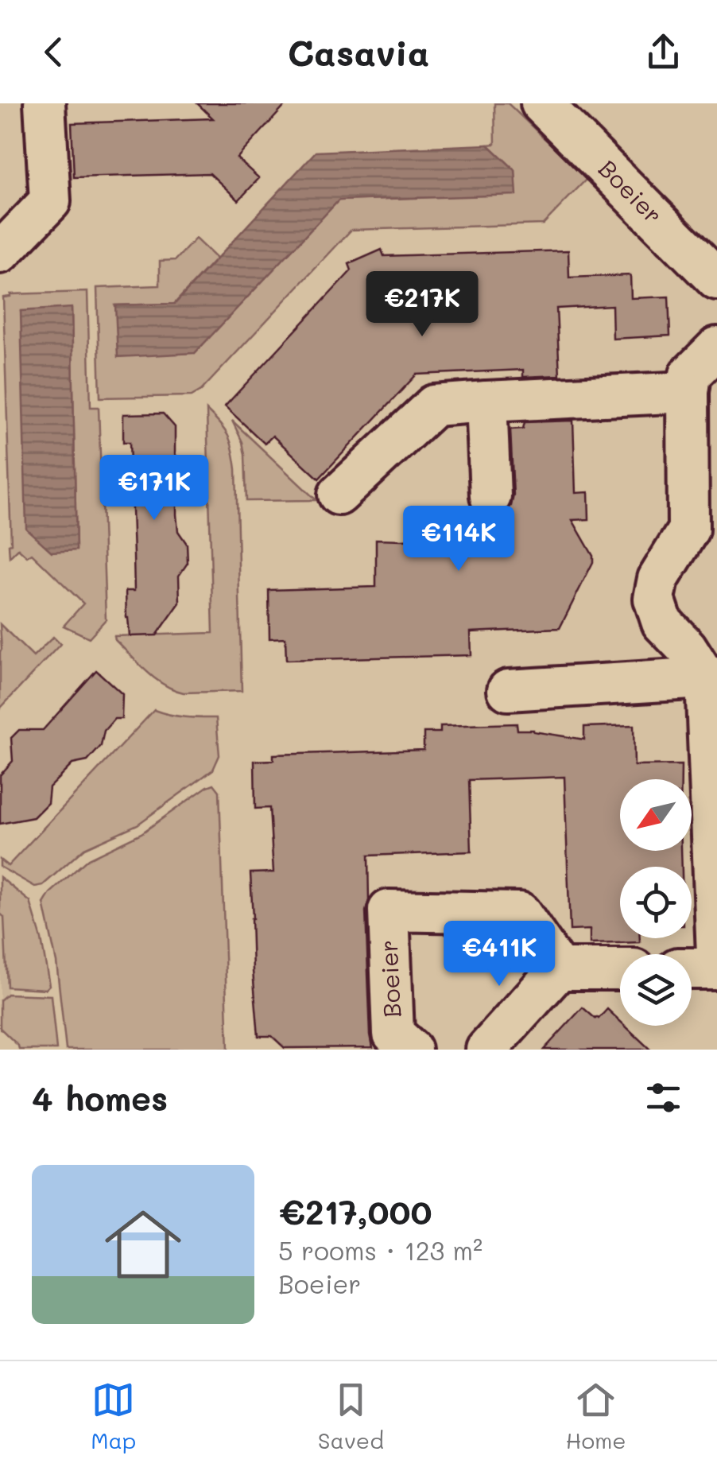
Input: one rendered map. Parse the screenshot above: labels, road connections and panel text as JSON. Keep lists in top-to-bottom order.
{
  "streets": {
    "street": ["Boeier"]
  },
  "north": "bottom left",
  "page": {
    "header": "Casavia",
    "price": [
      "€217K",
      "€171K",
      "€114K",
      "€411K"
    ],
    "heading": "4 homes",
    "list": [
      {
        "name": "€217,000",
        "note": "5 rooms · 123 m² · Boeier"
      }
    ],
    "tabs": ["Map", "Saved", "Home"]
  }
}
